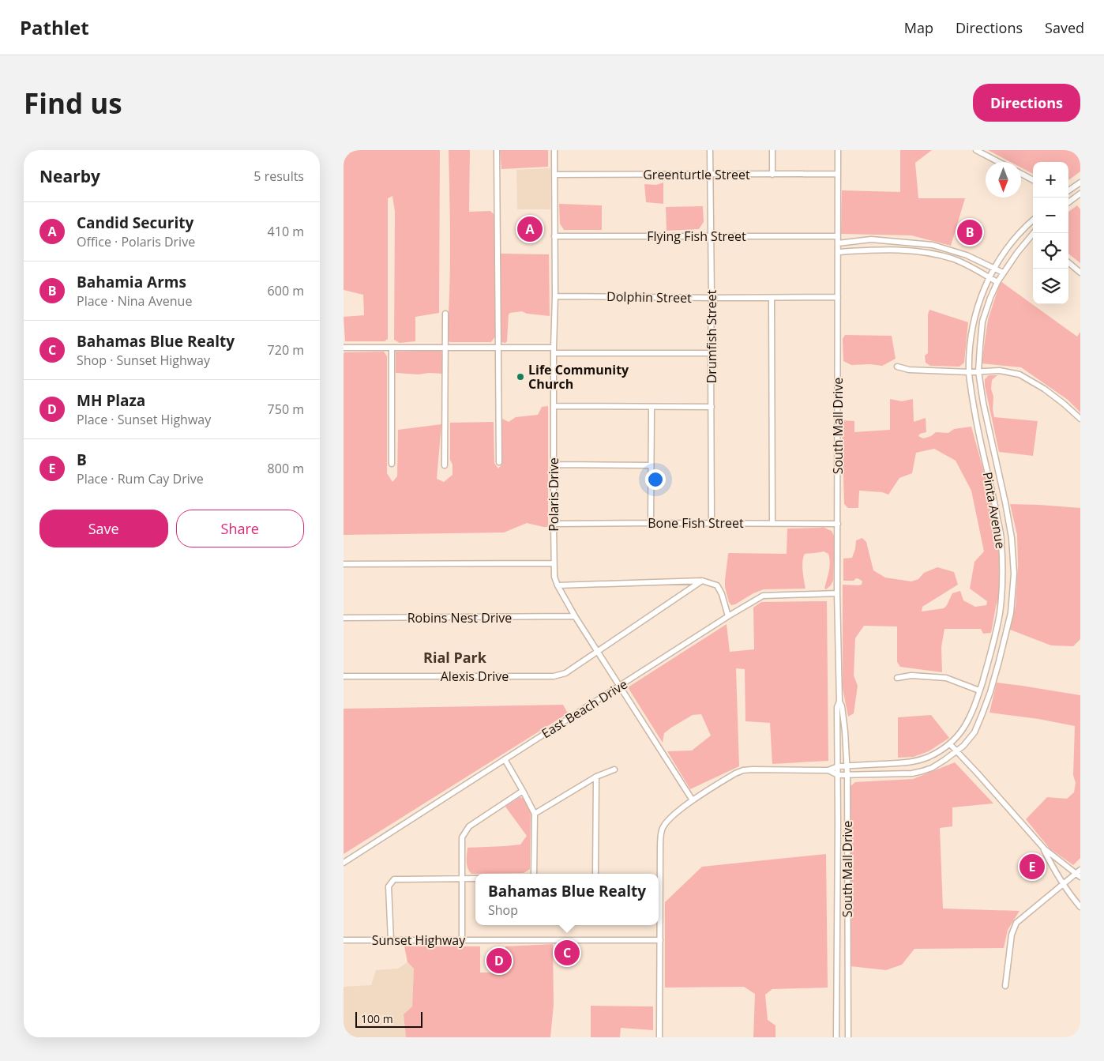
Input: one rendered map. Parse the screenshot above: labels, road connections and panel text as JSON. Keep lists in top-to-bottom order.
{
  "streets": {
    "street": [
      "Greenturtle Street",
      "Flying Fish Street",
      "Dolphin Street",
      "Drumfish Street",
      "South Mall Drive",
      "Polaris Drive",
      "Pinta Avenue",
      "Bone Fish Street",
      "Robins Nest Drive",
      "Alexis Drive",
      "East Beach Drive",
      "Sunset Highway"
    ]
  },
  "crossings": [
    ["Greenturtle Street", "Drumfish Street"],
    ["Greenturtle Street", "South Mall Drive"],
    ["Greenturtle Street", "Polaris Drive"],
    ["Flying Fish Street", "Drumfish Street"],
    ["Flying Fish Street", "South Mall Drive"],
    ["Flying Fish Street", "Polaris Drive"],
    ["Dolphin Street", "Drumfish Street"],
    ["Dolphin Street", "South Mall Drive"],
    ["Dolphin Street", "Polaris Drive"],
    ["Drumfish Street", "Bone Fish Street"],
    ["South Mall Drive", "Pinta Avenue"],
    ["South Mall Drive", "Bone Fish Street"],
    ["South Mall Drive", "East Beach Drive"],
    ["Polaris Drive", "Bone Fish Street"],
    ["Polaris Drive", "Robins Nest Drive"],
    ["Polaris Drive", "Alexis Drive"],
    ["Polaris Drive", "East Beach Drive"]
  ],
  "districts": ["Rial Park"],
  "places": ["Life Community Church"],
  "scale_bar": "100 m",
  "north": "bottom",
  "page": {
    "header": "Pathlet",
    "nav": ["Map", "Directions", "Saved"],
    "buttons": [
      "Directions",
      ["Save", "Share"]
    ],
    "title": "Find us",
    "heading": ["Nearby", "5 results"],
    "map_buttons": ["+", "−"],
    "list": [
      {
        "mark": "A",
        "name": "Candid Security",
        "note": "Office · Polaris Drive",
        "value": "410 m"
      },
      {
        "mark": "B",
        "name": "Bahamia Arms",
        "note": "Place · Nina Avenue",
        "value": "600 m"
      },
      {
        "mark": "C",
        "name": "Bahamas Blue Realty",
        "note": "Shop · Sunset Highway",
        "value": "720 m"
      },
      {
        "mark": "D",
        "name": "MH Plaza",
        "note": "Place · Sunset Highway",
        "value": "750 m"
      },
      {
        "mark": "E",
        "name": "B",
        "note": "Place · Rum Cay Drive",
        "value": "800 m"
      }
    ],
    "pins": [
      "A",
      "B",
      "E",
      "C",
      "D"
    ],
    "popup": ["Bahamas Blue Realty", "Shop"],
    "scale": "100 m"
  }
}
